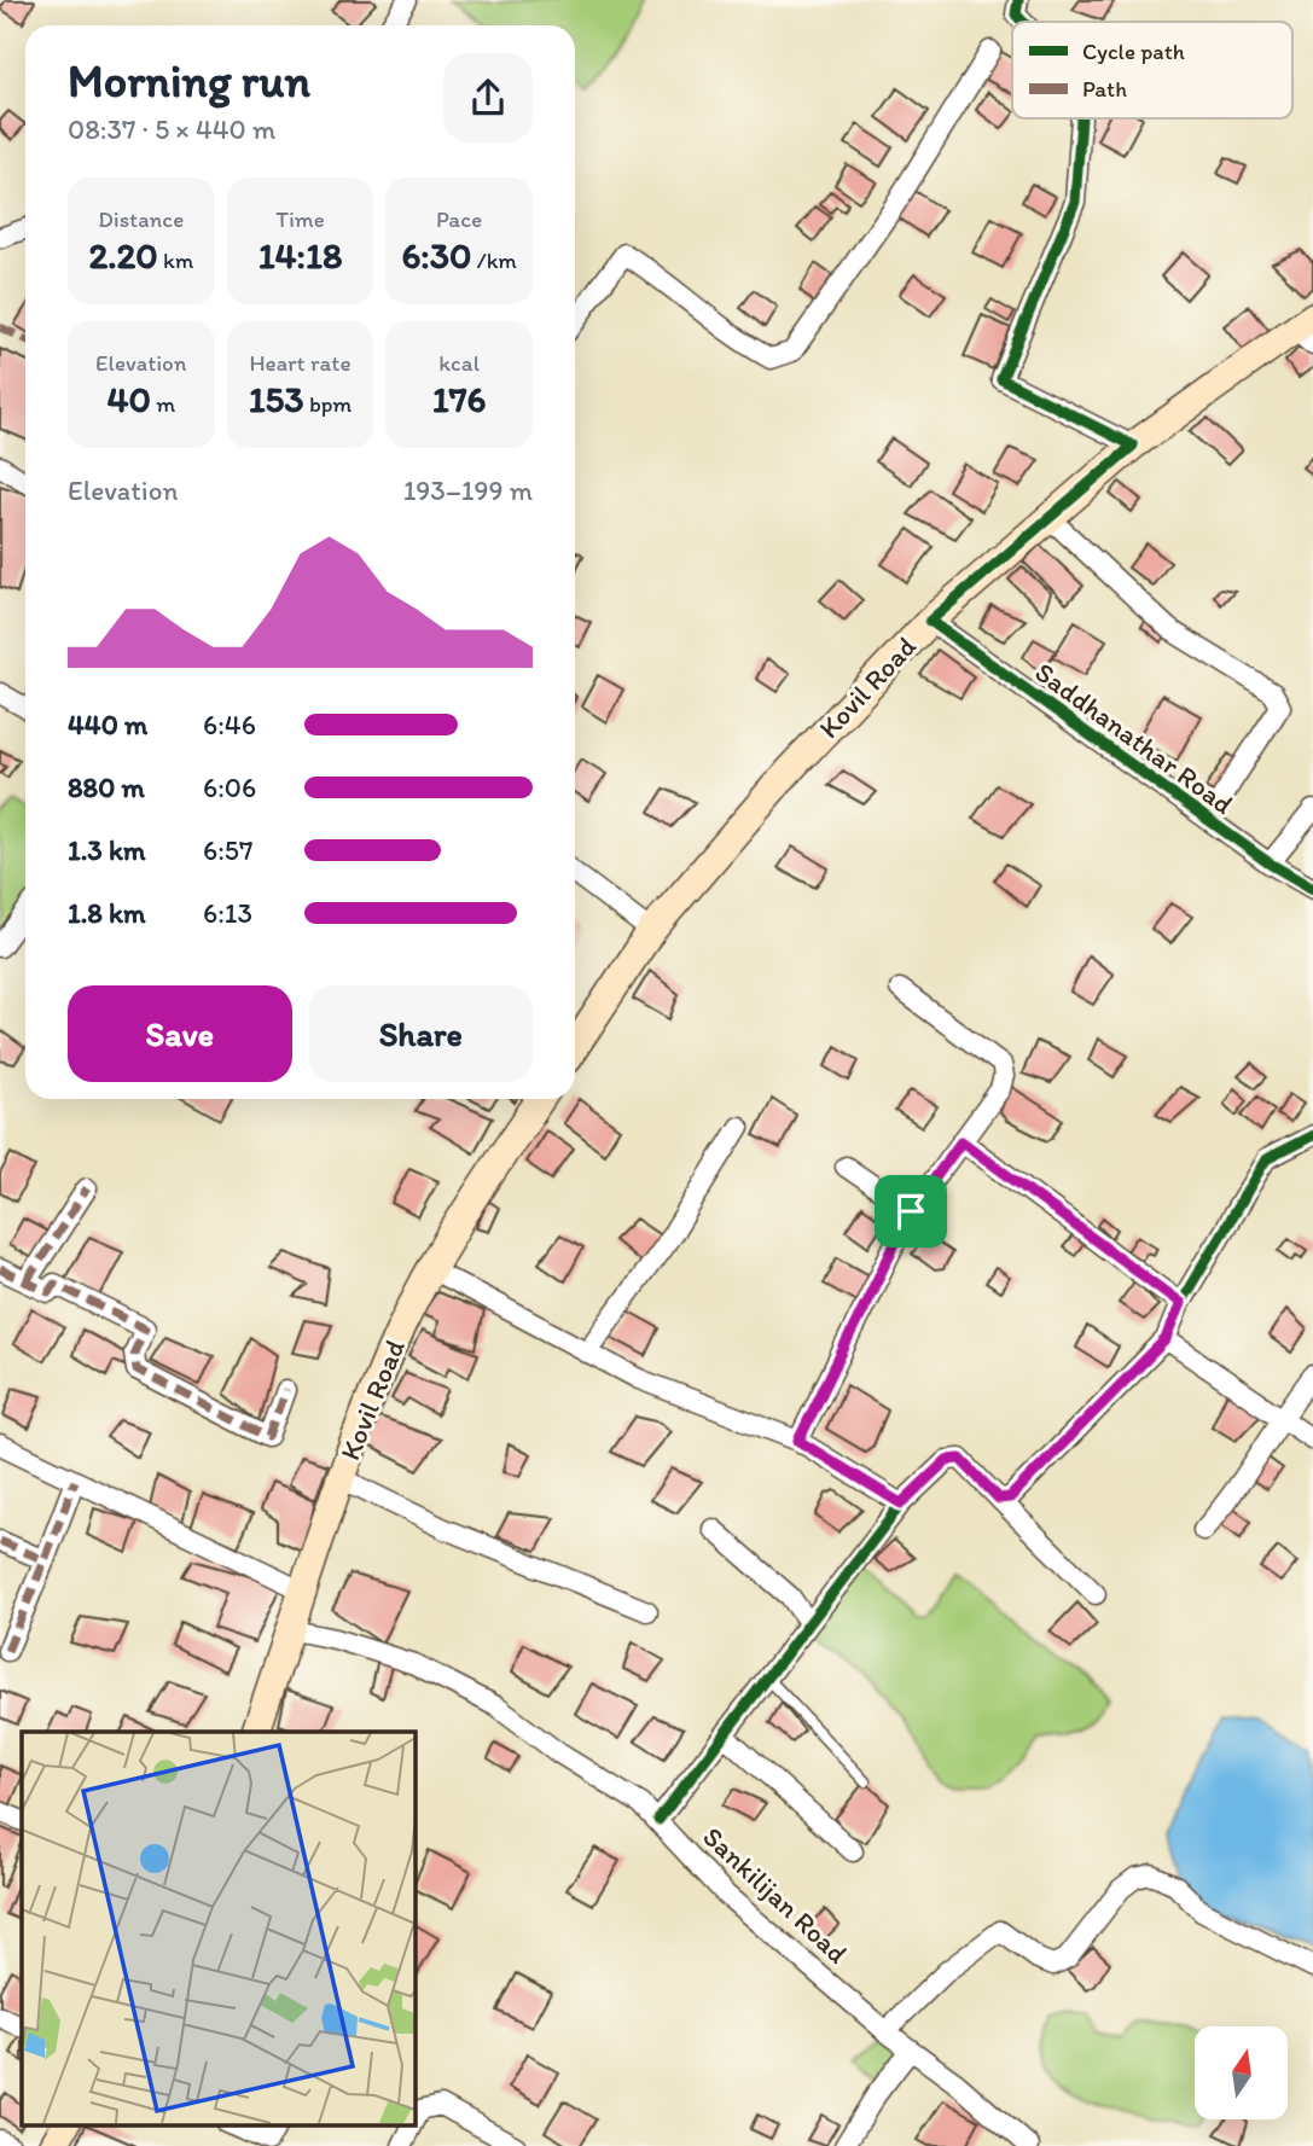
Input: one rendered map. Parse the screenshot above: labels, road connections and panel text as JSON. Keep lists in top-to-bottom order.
{
  "streets": {
    "street": ["Kovil Road", "Saddhanathar Road", "Sankilijan Road"]
  },
  "crossings": [
    ["Kovil Road", "Saddhanathar Road"],
    ["Kovil Road", "Sankilijan Road"]
  ],
  "legend": ["Cycle path", "Path"],
  "north": "top",
  "page": {
    "heading": ["Morning run", "08:37 · 5 × 440 m"],
    "stats": [
      ["Distance", "2.20 km"],
      ["Time", "14:18"],
      ["Pace", "6:30 /km"],
      ["Elevation", "40 m"],
      ["Heart rate", "153 bpm"],
      ["kcal", "176"]
    ],
    "chart": ["Elevation", "193–199 m"],
    "list": [
      {
        "name": "440 m",
        "note": "6:46"
      },
      {
        "name": "880 m",
        "note": "6:06"
      },
      {
        "name": "1.3 km",
        "note": "6:57"
      },
      {
        "name": "1.8 km",
        "note": "6:13"
      }
    ],
    "buttons": ["Save", "Share"]
  }
}
